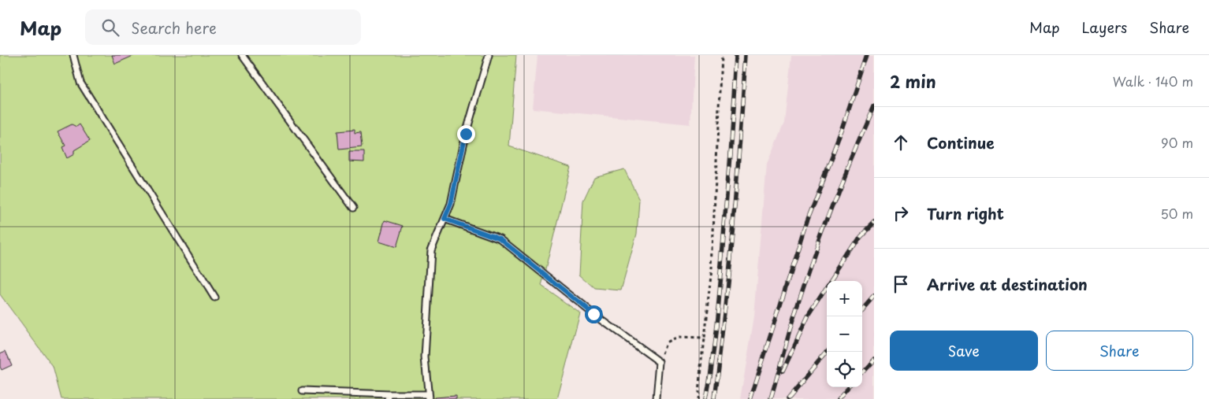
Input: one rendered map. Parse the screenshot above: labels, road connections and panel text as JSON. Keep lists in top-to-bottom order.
{
  "page": {
    "header": "Map",
    "search": "Search here",
    "nav": ["Map", "Layers", "Share"],
    "heading": ["2 min", "Walk · 140 m"],
    "list": [
      ["Continue", "90 m"],
      ["Turn right", "50 m"],
      "Arrive at destination"
    ],
    "map_buttons": ["+", "−"],
    "buttons": ["Save", "Share"]
  }
}
